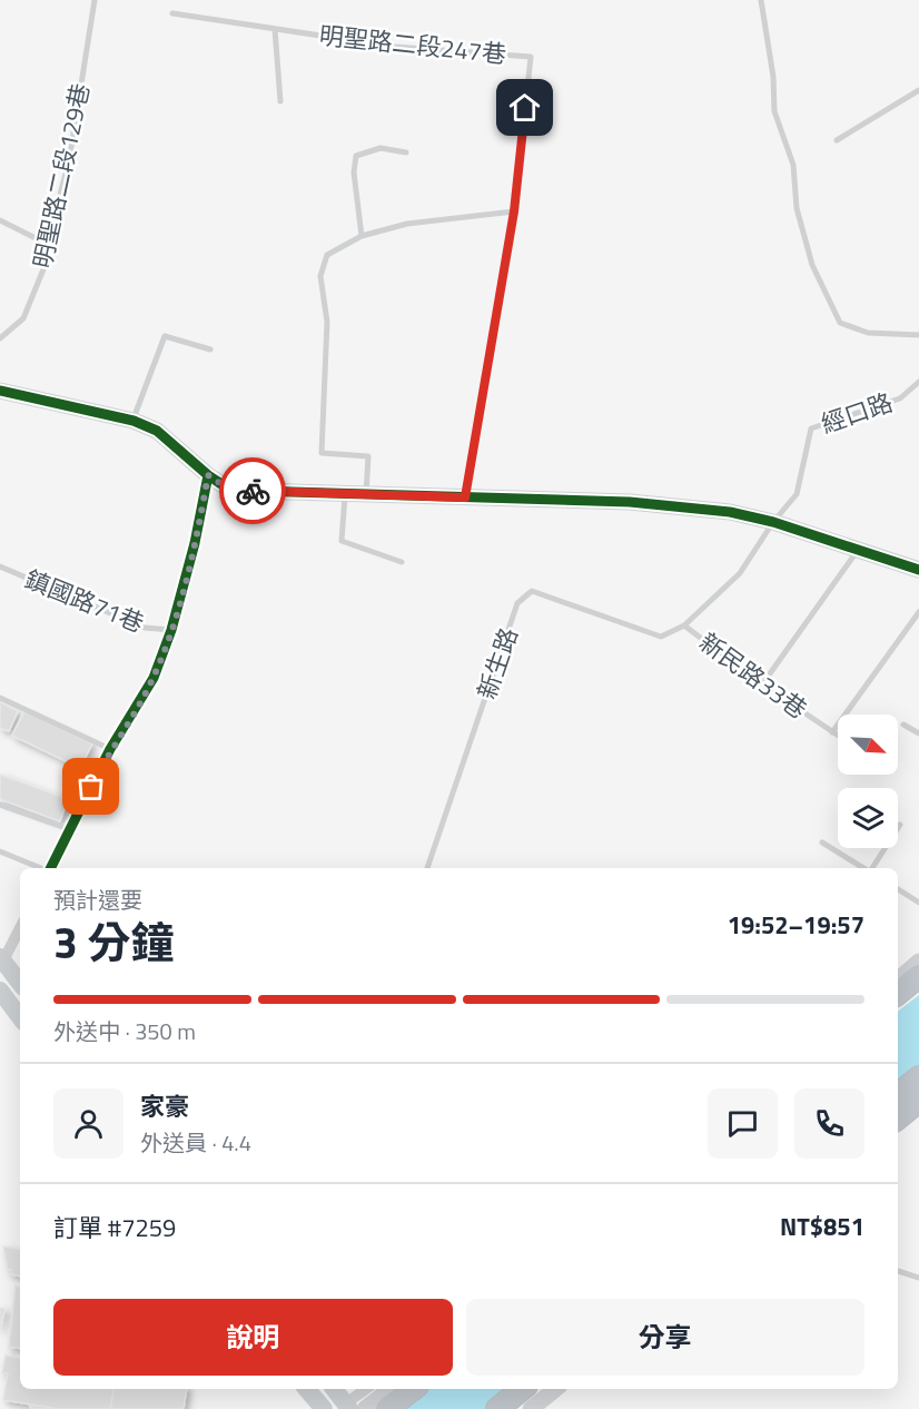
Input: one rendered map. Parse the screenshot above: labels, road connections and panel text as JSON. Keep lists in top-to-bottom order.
{
  "streets": {
    "lane": [
      "明聖路二段247巷",
      "明聖路二段129巷",
      "經口路",
      "鎮國路71巷",
      "新生路",
      "新民路33巷"
    ]
  },
  "crossings": [
    ["新生路", "新民路33巷"]
  ],
  "north": "bottom right",
  "page": {
    "heading": ["3 分鐘", "預計還要", "19:52–19:57"],
    "panel": [
      "家豪",
      "外送員 · 4.4",
      "訂單 #7259",
      "NT$851"
    ],
    "bar": "外送中 · 350 m",
    "buttons": ["說明", "分享"]
  }
}
